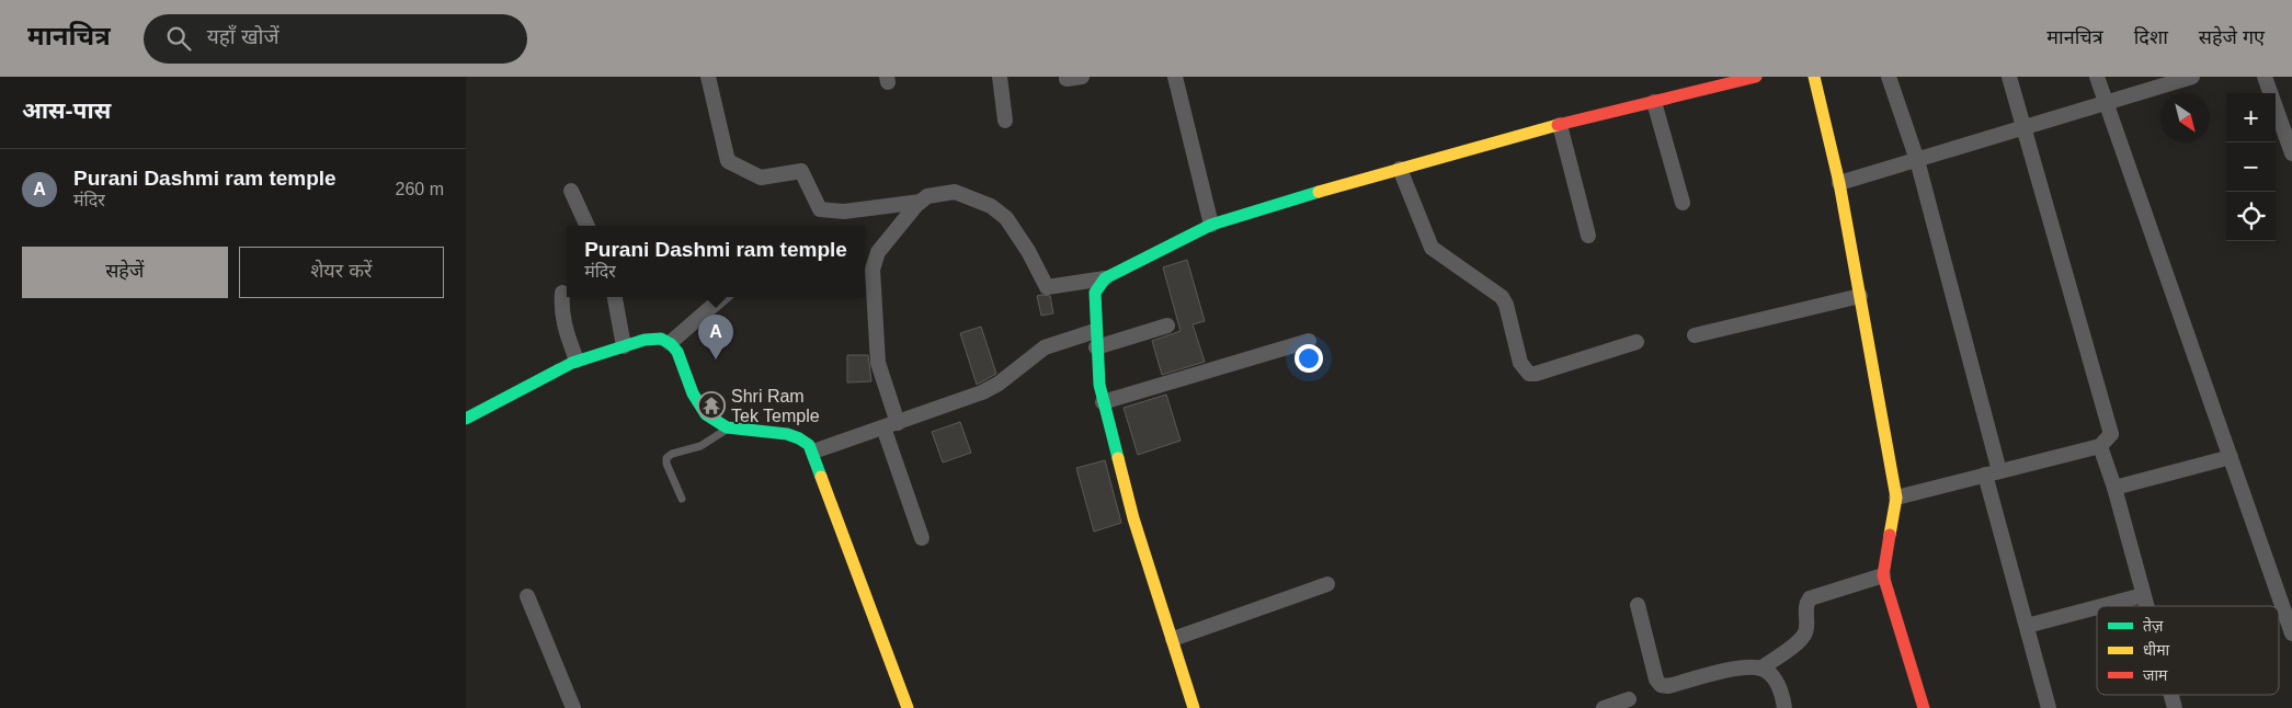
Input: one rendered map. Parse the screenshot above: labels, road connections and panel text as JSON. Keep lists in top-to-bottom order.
{
  "places": {
    "temple": ["Shri Ram Tek Temple"]
  },
  "legend": ["तेज़", "धीमा", "जाम"],
  "north": "bottom right",
  "page": {
    "header": "मानचित्र",
    "search": "यहाँ खोजें",
    "nav": ["मानचित्र", "दिशा", "सहेजे गए"],
    "heading": "आस-पास",
    "map_buttons": ["+", "−"],
    "list": [
      {
        "mark": "A",
        "name": "Purani Dashmi ram temple",
        "note": "मंदिर",
        "value": "260 m"
      }
    ],
    "popup": ["Purani Dashmi ram temple", "मंदिर"],
    "buttons": ["सहेजें", "शेयर करें"],
    "pins": "A"
  }
}
